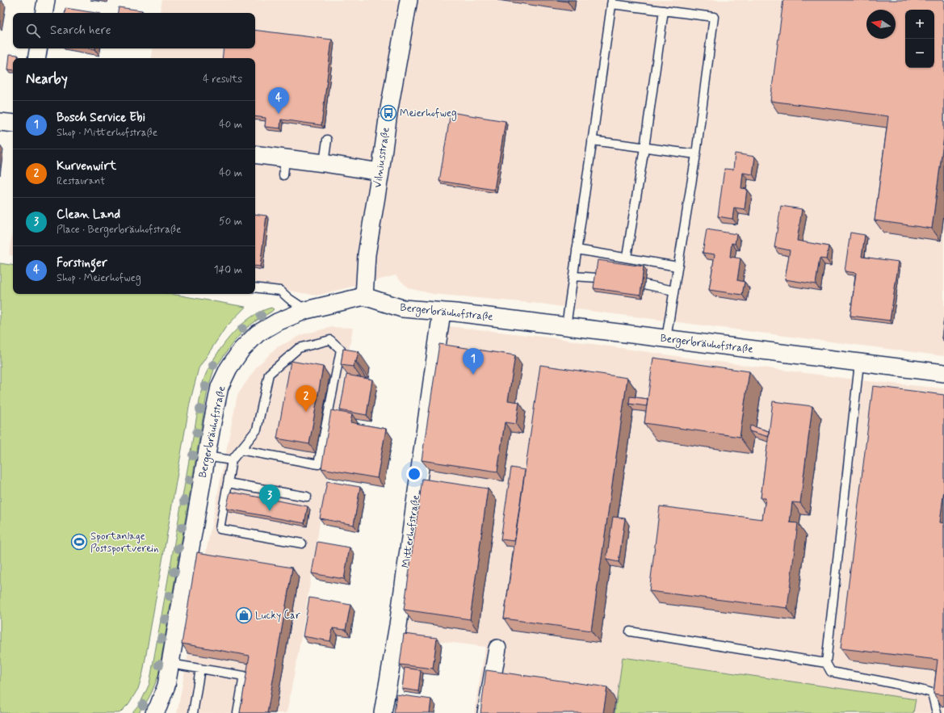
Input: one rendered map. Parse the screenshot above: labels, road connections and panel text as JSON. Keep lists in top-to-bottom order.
{
  "streets": {
    "street": ["Vilniusstraße", "Bergerbräuhofstraße", "Mitterhofstraße"]
  },
  "crossings": [
    ["Vilniusstraße", "Bergerbräuhofstraße"],
    ["Bergerbräuhofstraße", "Mitterhofstraße"]
  ],
  "places": {
    "bus stop": ["Meierhofweg"],
    "sports": ["Sportanlage Postsportverein"],
    "shop": ["Lucky Car"]
  },
  "north": "left",
  "page": {
    "map_buttons": ["+", "−"],
    "search": "Search here",
    "heading": ["Nearby", "4 results"],
    "pins": [
      "4",
      "1",
      "2",
      "3"
    ],
    "list": [
      {
        "mark": "1",
        "name": "Bosch Service Ebi",
        "note": "Shop · Mitterhofstraße",
        "value": "40 m"
      },
      {
        "mark": "2",
        "name": "Kurvenwirt",
        "note": "Restaurant",
        "value": "40 m"
      },
      {
        "mark": "3",
        "name": "Clean Land",
        "note": "Place · Bergerbräuhofstraße",
        "value": "50 m"
      },
      {
        "mark": "4",
        "name": "Forstinger",
        "note": "Shop · Meierhofweg",
        "value": "140 m"
      }
    ]
  }
}
